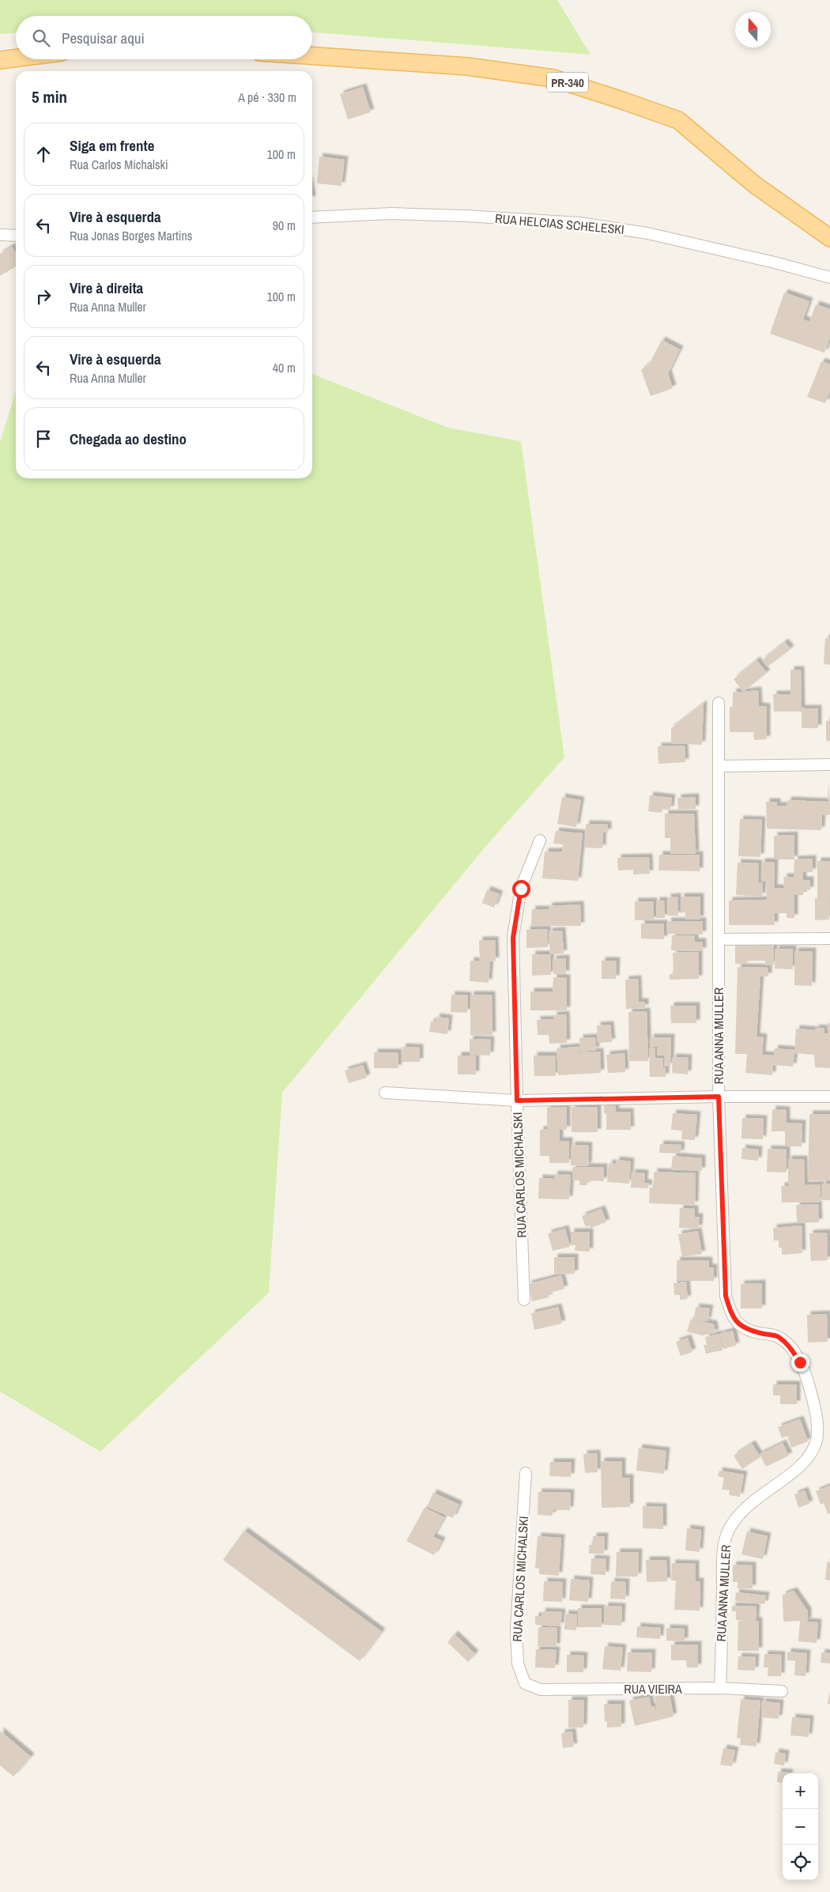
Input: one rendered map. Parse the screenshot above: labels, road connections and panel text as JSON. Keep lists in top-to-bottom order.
{
  "streets": {
    "main road": ["PR-340"],
    "street": [
      "RUA HELCIAS SCHELESKI",
      "RUA ANNA MULLER",
      "RUA CARLOS MICHALSKI",
      "RUA VIEIRA"
    ]
  },
  "crossings": [
    ["RUA ANNA MULLER", "RUA VIEIRA"],
    ["RUA CARLOS MICHALSKI", "RUA VIEIRA"]
  ],
  "north": "top",
  "page": {
    "search": "Pesquisar aqui",
    "heading": ["5 min", "A pé · 330 m"],
    "list": [
      ["Siga em frente", "Rua Carlos Michalski", "100 m"],
      ["Vire à esquerda", "Rua Jonas Borges Martins", "90 m"],
      ["Vire à direita", "Rua Anna Muller", "100 m"],
      ["Vire à esquerda", "Rua Anna Muller", "40 m"],
      "Chegada ao destino"
    ],
    "map_buttons": ["+", "−"]
  }
}
